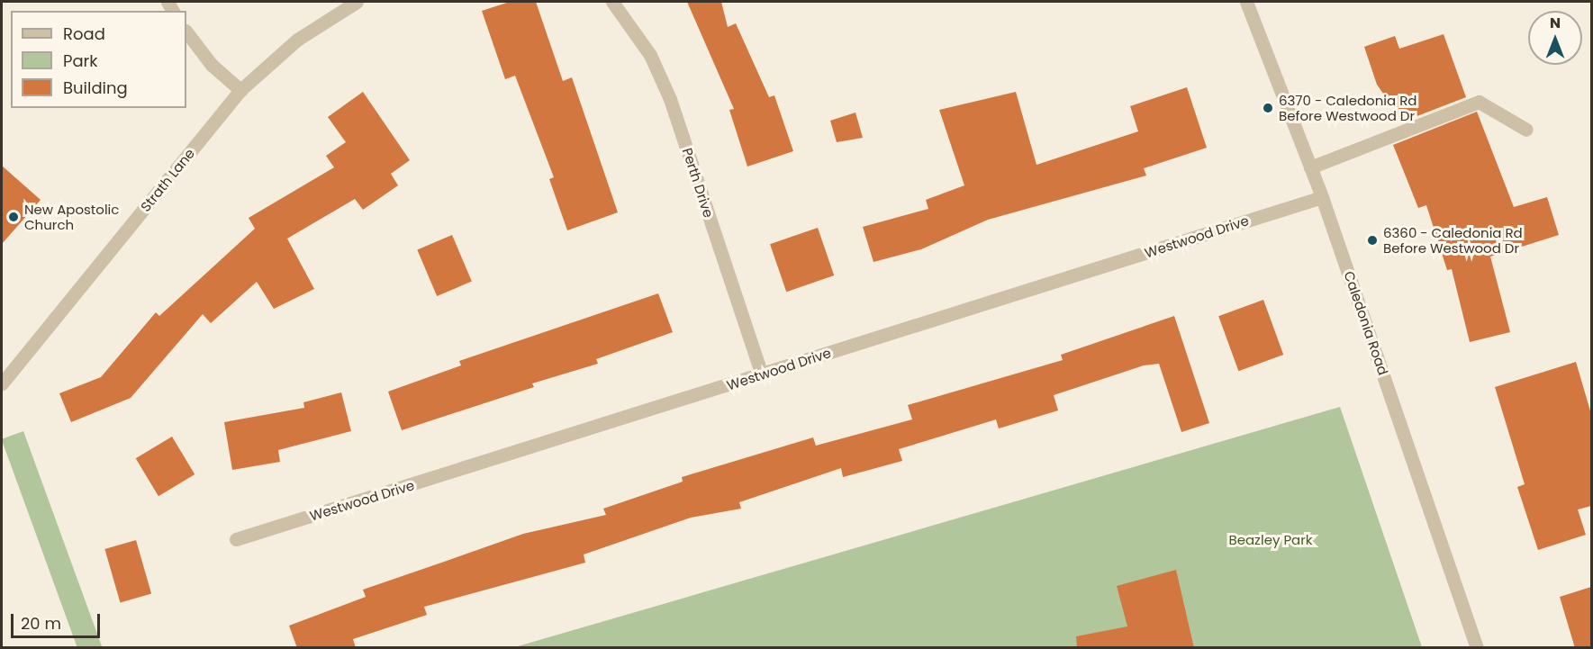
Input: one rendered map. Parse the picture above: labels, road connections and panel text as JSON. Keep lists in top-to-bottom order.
{
  "streets": {
    "street": [
      "Strath Lane",
      "Perth Drive",
      "Westwood Drive",
      "Caledonia Road"
    ]
  },
  "crossings": [
    ["Perth Drive", "Westwood Drive"],
    ["Westwood Drive", "Caledonia Road"]
  ],
  "parks": ["Beazley Park"],
  "places": ["6370 - Caledonia Rd Before Westwood Dr", "New Apostolic Church", "6360 - Caledonia Rd Before Westwood Dr"],
  "legend": ["Road", "Park", "Building"],
  "scale_bar": "20 m",
  "north": "top"
}
